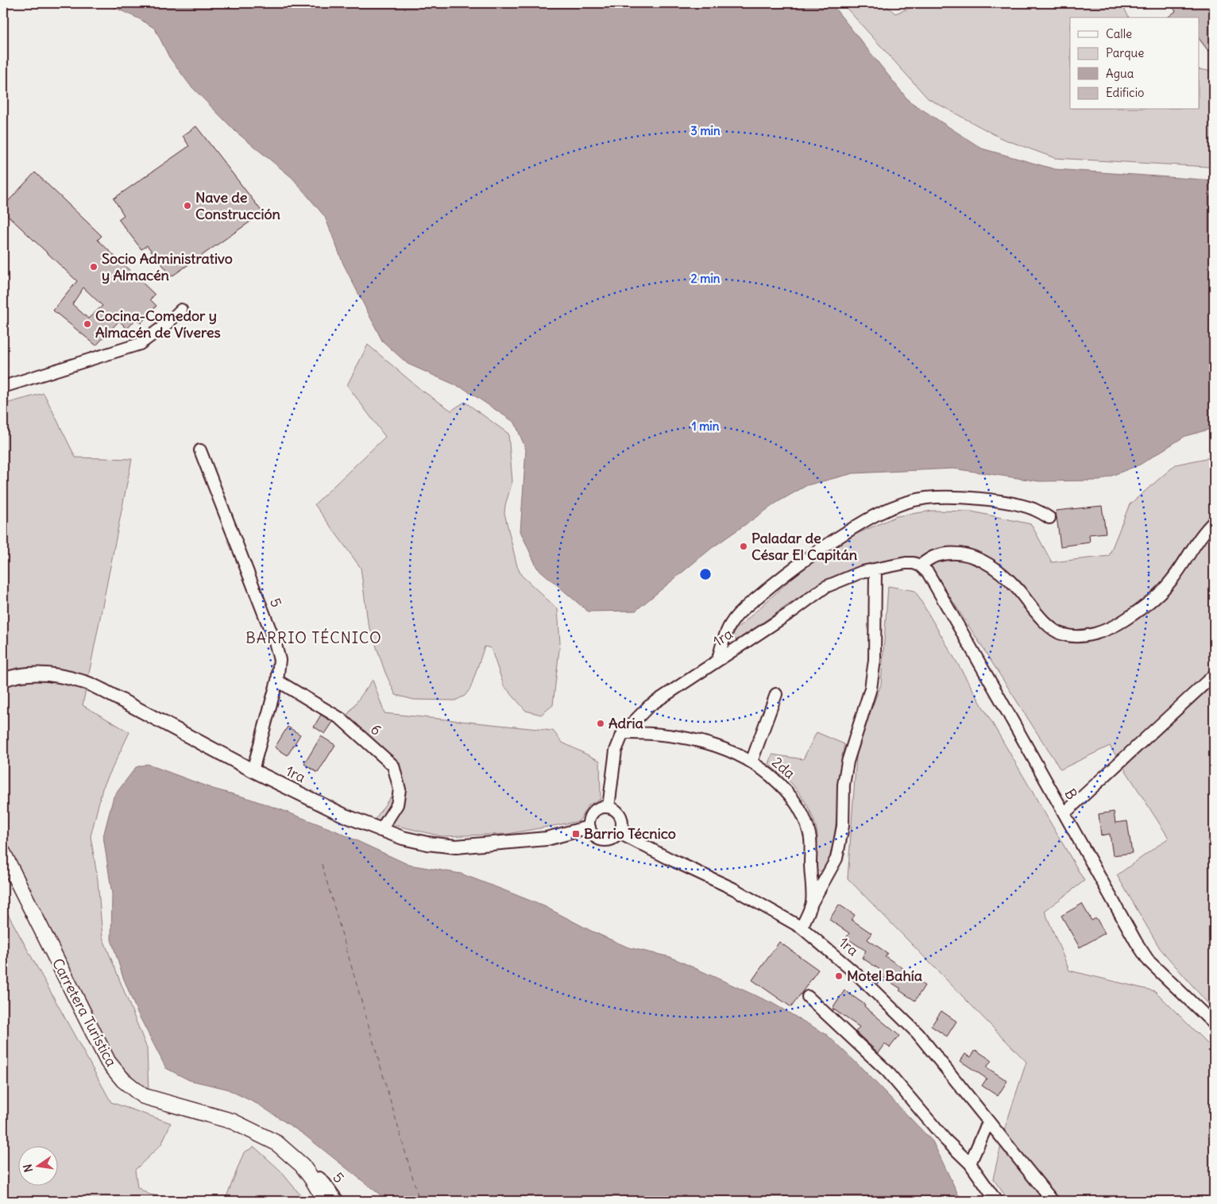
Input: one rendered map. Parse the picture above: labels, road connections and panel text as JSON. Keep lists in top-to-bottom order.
{
  "streets": {
    "main road": ["Carretera Turística"],
    "street": [
      "5",
      "1ra",
      "6",
      "2da",
      "B"
    ]
  },
  "crossings": [
    ["5", "1ra"],
    ["5", "6"],
    ["5", "Carretera Turística"],
    ["1ra", "6"],
    ["1ra", "2da"],
    ["1ra", "B"]
  ],
  "districts": ["BARRIO TÉCNICO"],
  "places": {
    "other": [
      "Nave de Construcción",
      "Socio Administrativo y Almacén",
      "Cocina-Comedor y Almacén de Víveres",
      "Paladar de César El Capitán",
      "Adria",
      "Motel Bahía"
    ],
    "transit": ["Barrio Técnico"]
  },
  "legend": [
    "Calle",
    "Parque",
    "Agua",
    "Edificio"
  ],
  "north": "left",
  "rings": ["3 min", "2 min", "1 min"]
}
